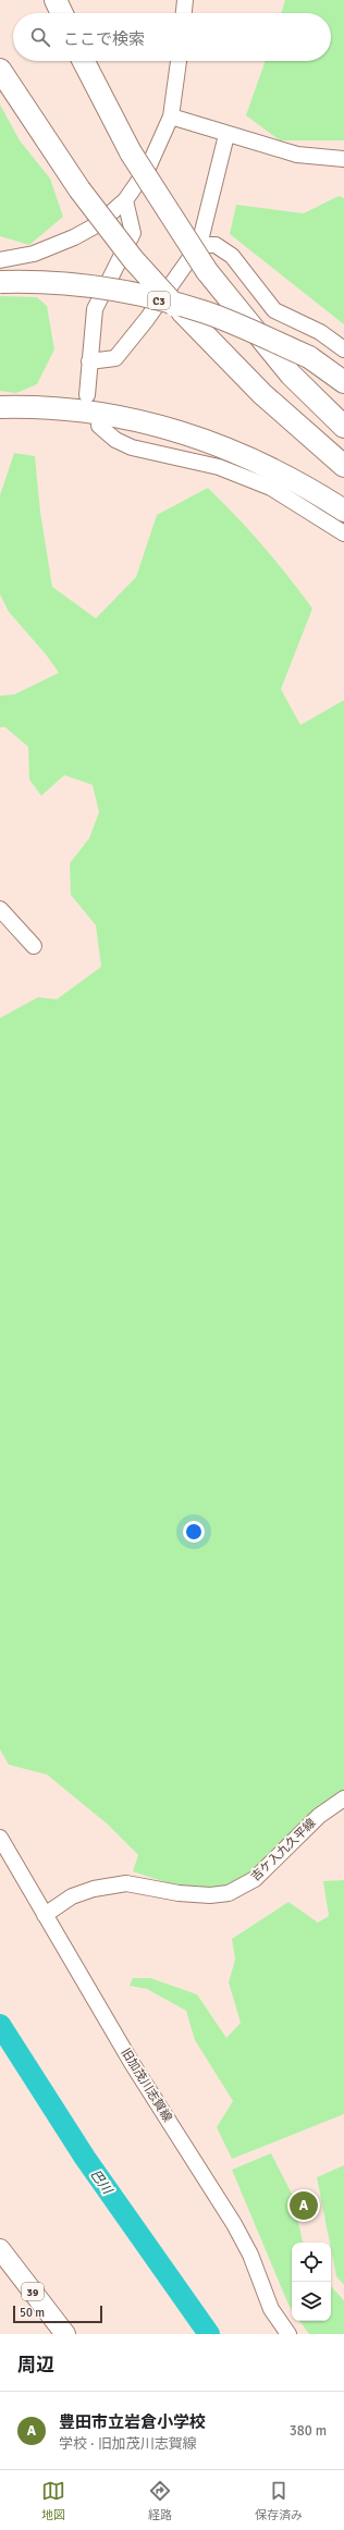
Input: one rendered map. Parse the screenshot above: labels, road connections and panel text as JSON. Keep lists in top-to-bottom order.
{
  "streets": {
    "highway": ["C3"],
    "main road": ["39"],
    "street": ["吉ケ入九久平線", "旧加茂川志賀線"]
  },
  "crossings": [
    ["吉ケ入九久平線", "旧加茂川志賀線"]
  ],
  "water": ["巴川"],
  "scale_bar": "50 m",
  "page": {
    "search": "ここで検索",
    "pins": "A",
    "scale": "50 m",
    "heading": "周辺",
    "list": [
      {
        "mark": "A",
        "name": "豊田市立岩倉小学校",
        "note": "学校 · 旧加茂川志賀線",
        "value": "380 m"
      }
    ],
    "nav": ["地図", "経路", "保存済み"]
  }
}
